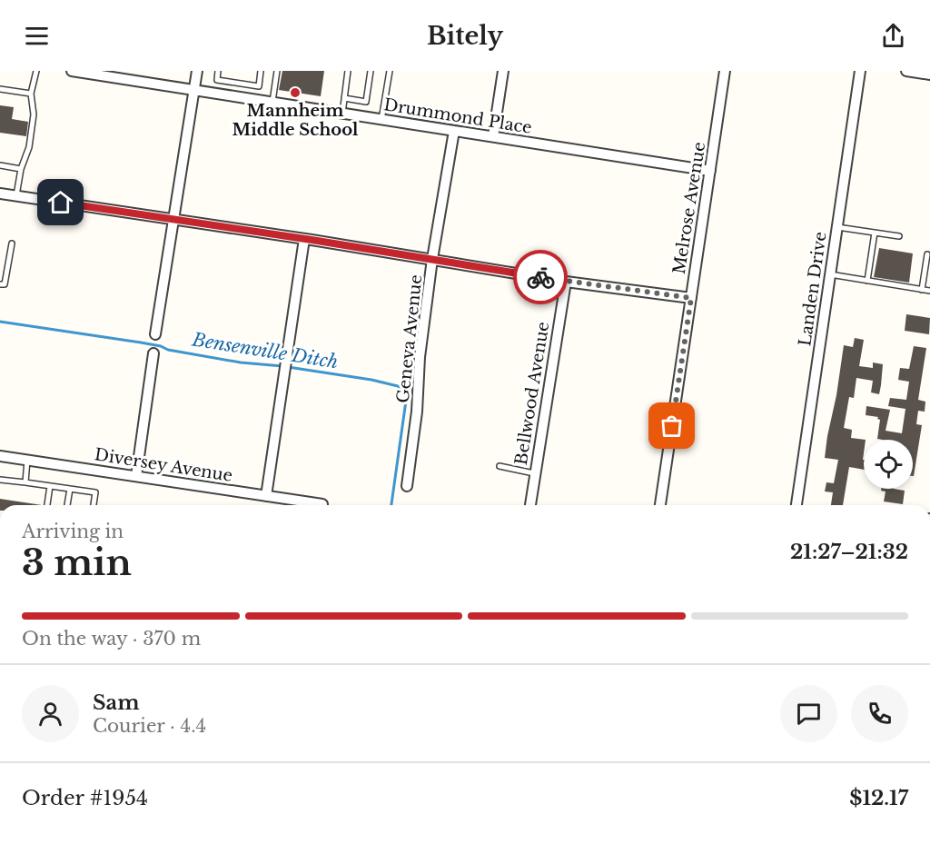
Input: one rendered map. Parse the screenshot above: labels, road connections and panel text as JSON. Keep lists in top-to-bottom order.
{
  "streets": {
    "street": [
      "Drummond Place",
      "Melrose Avenue",
      "Landen Drive",
      "Geneva Avenue",
      "Bellwood Avenue",
      "Diversey Avenue"
    ]
  },
  "crossings": [
    ["Drummond Place", "Melrose Avenue"],
    ["Drummond Place", "Geneva Avenue"]
  ],
  "water": ["Bensenville Ditch"],
  "places": ["Mannheim Middle School"],
  "page": {
    "header": "Bitely",
    "heading": ["3 min", "Arriving in", "21:27–21:32"],
    "panel": [
      "Sam",
      "Courier · 4.4",
      "Order #1954",
      "$12.17"
    ],
    "bar": "On the way · 370 m"
  }
}
